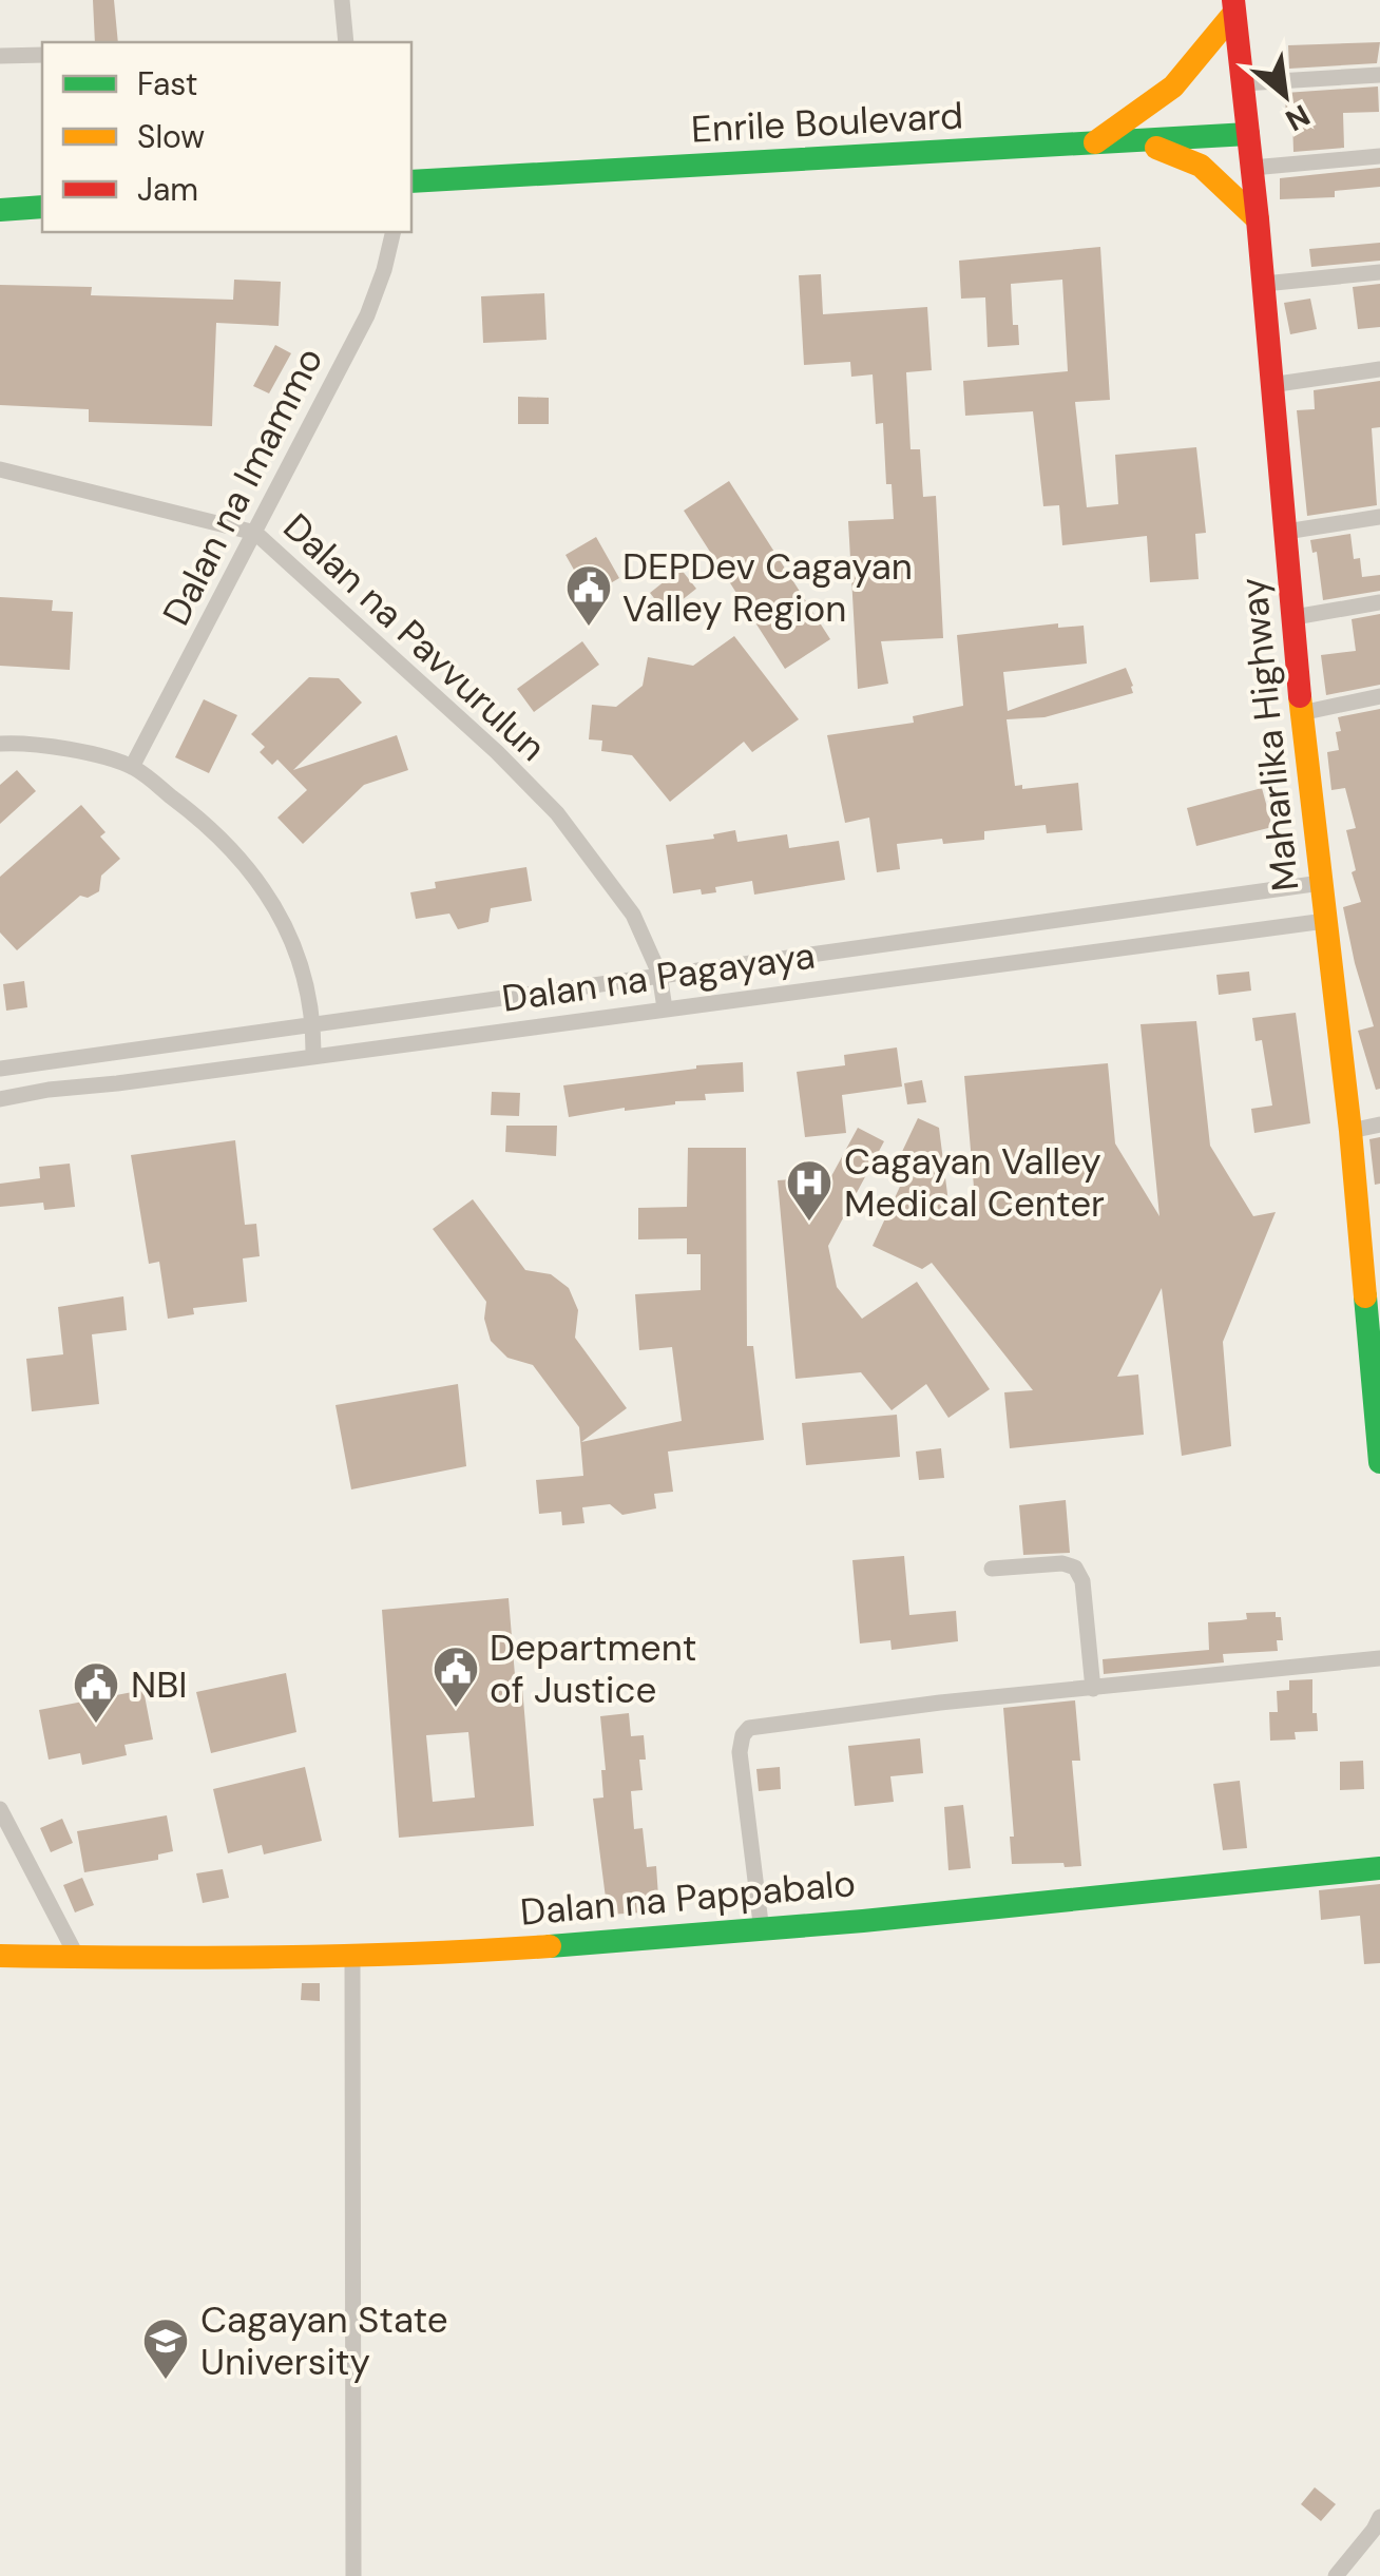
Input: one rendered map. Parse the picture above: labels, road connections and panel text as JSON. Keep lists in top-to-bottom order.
{
  "streets": {
    "main road": ["Enrile Boulevard", "Maharlika Highway", "Dalan na Pappabalo"],
    "street": ["Dalan na Imammo", "Dalan na Pavvurulun", "Dalan na Pagayaya"]
  },
  "crossings": [
    ["Enrile Boulevard", "Maharlika Highway"],
    ["Dalan na Imammo", "Dalan na Pavvurulun"],
    ["Dalan na Pavvurulun", "Dalan na Pagayaya"],
    ["Maharlika Highway", "Dalan na Pagayaya"]
  ],
  "places": {
    "public building": ["DEPDev Cagayan Valley Region", "Department of Justice", "NBI"],
    "hospital": ["Cagayan Valley Medical Center"],
    "school or university": ["Cagayan State University"]
  },
  "legend": ["Fast", "Slow", "Jam"],
  "north": "bottom right"
}
